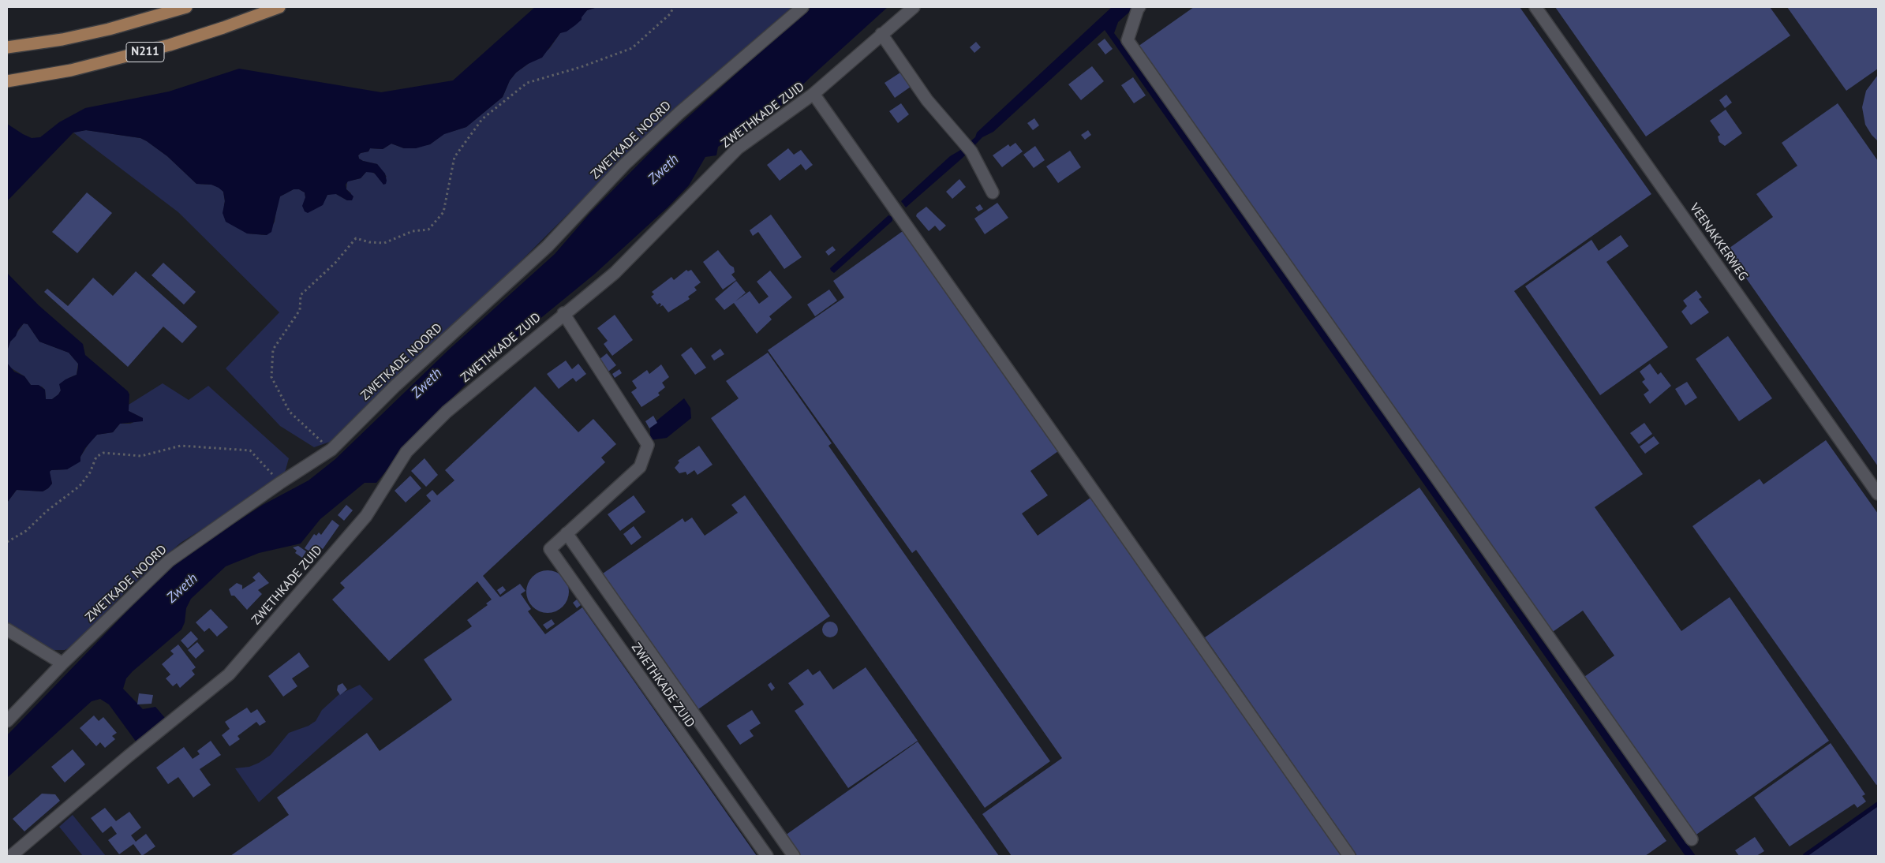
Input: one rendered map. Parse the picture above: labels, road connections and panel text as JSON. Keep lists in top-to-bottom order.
{
  "streets": {
    "main road": ["N211"],
    "street": ["ZWETHKADE ZUID", "ZWETKADE NOORD", "VEENAKKERWEG"]
  },
  "water": ["Zweth"]
}
